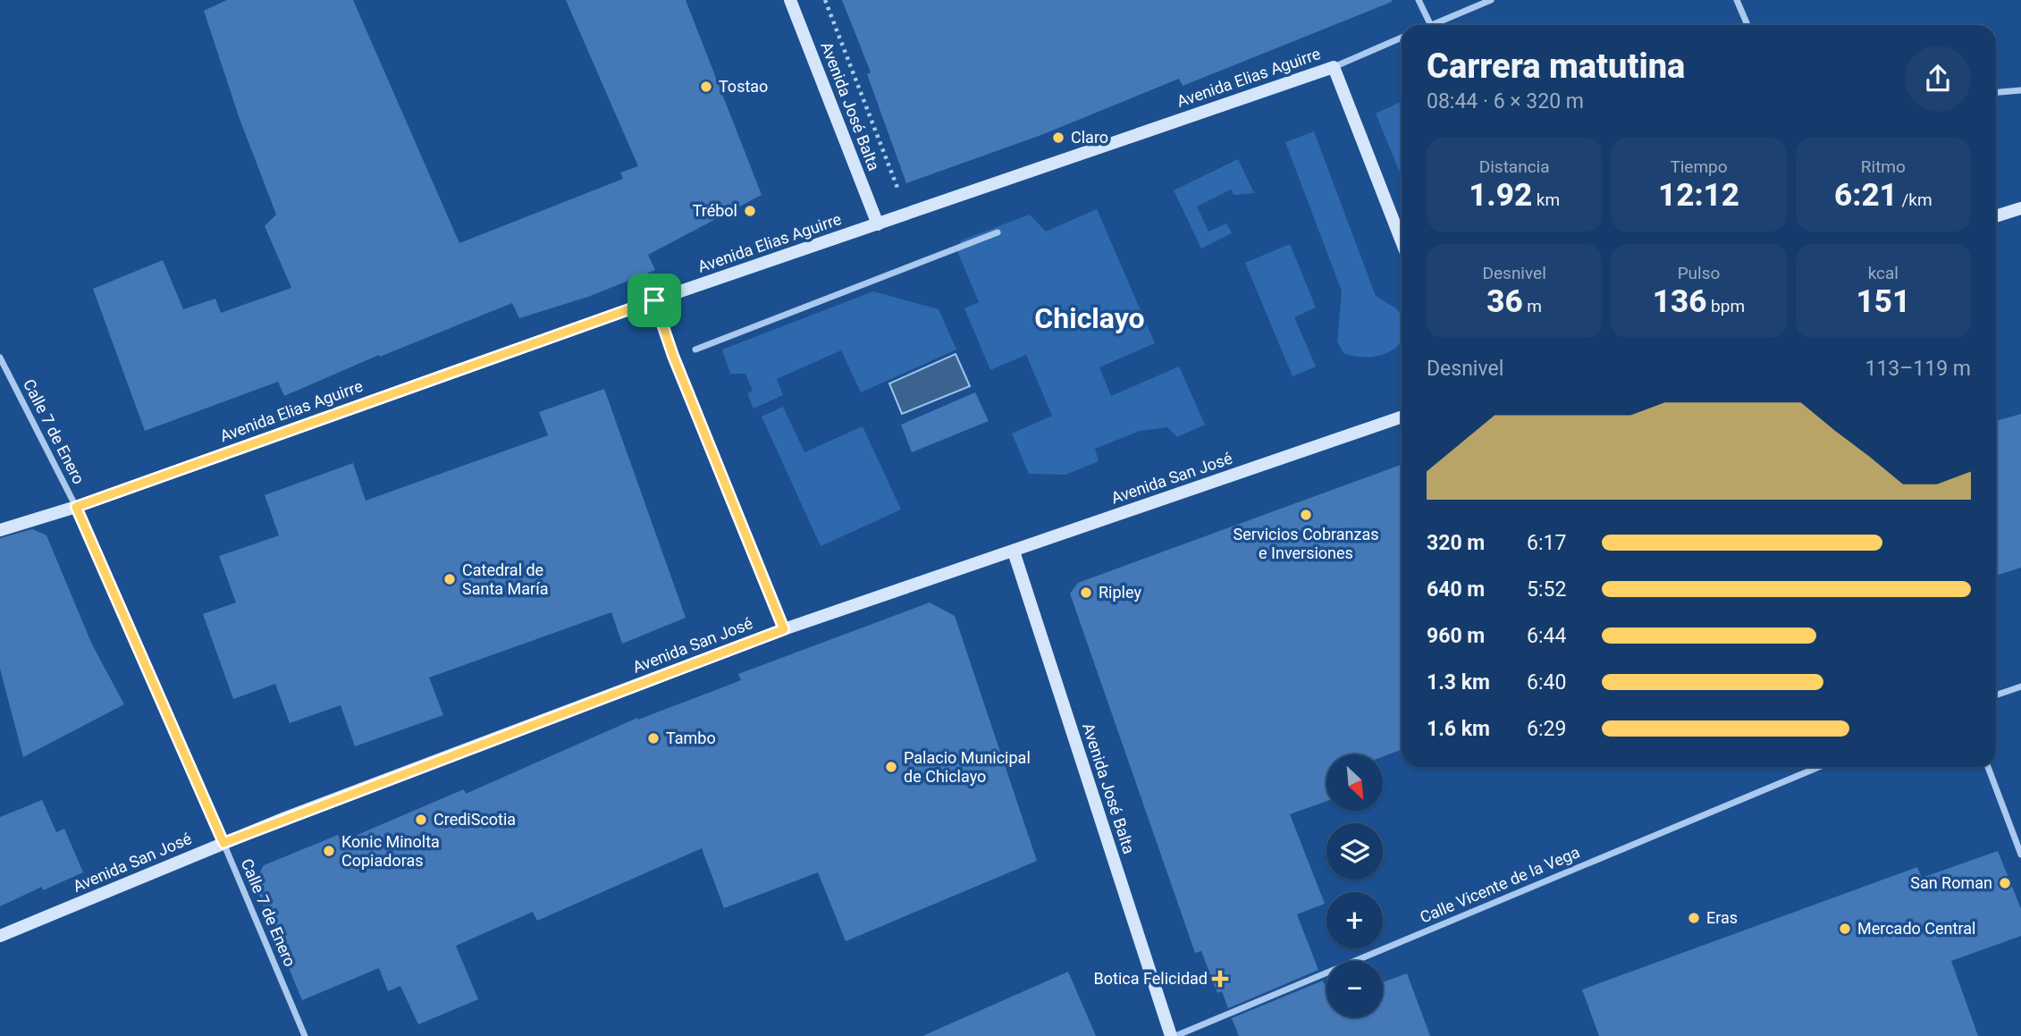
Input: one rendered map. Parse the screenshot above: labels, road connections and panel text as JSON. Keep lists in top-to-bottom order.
{
  "streets": {
    "main road": ["Avenida Elias Aguirre", "Avenida José Balta", "Avenida San José"],
    "street": ["Calle 7 de Enero", "Calle Vicente de la Vega"]
  },
  "crossings": [
    ["Avenida Elias Aguirre", "Avenida José Balta"],
    ["Avenida Elias Aguirre", "Calle 7 de Enero"],
    ["Avenida José Balta", "Avenida San José"],
    ["Avenida José Balta", "Calle Vicente de la Vega"],
    ["Calle 7 de Enero", "Avenida San José"]
  ],
  "districts": ["Chiclayo"],
  "places": {
    "other": [
      "Tostao",
      "Claro",
      "Trébol",
      "Servicios Cobranzas e Inversiones",
      "Catedral de Santa María",
      "Ripley",
      "Tambo",
      "Palacio Municipal de Chiclayo",
      "CrediScotia",
      "Konic Minolta Copiadoras",
      "San Roman",
      "Eras",
      "Mercado Central"
    ],
    "health": ["Botica Felicidad"]
  },
  "north": "bottom right",
  "page": {
    "heading": ["Carrera matutina", "08:44 · 6 × 320 m"],
    "stats": [
      ["Distancia", "1.92 km"],
      ["Tiempo", "12:12"],
      ["Ritmo", "6:21 /km"],
      ["Desnivel", "36 m"],
      ["Pulso", "136 bpm"],
      ["kcal", "151"]
    ],
    "chart": ["Desnivel", "113–119 m"],
    "list": [
      {
        "name": "320 m",
        "note": "6:17"
      },
      {
        "name": "640 m",
        "note": "5:52"
      },
      {
        "name": "960 m",
        "note": "6:44"
      },
      {
        "name": "1.3 km",
        "note": "6:40"
      },
      {
        "name": "1.6 km",
        "note": "6:29"
      }
    ],
    "map_buttons": ["+", "−"]
  }
}
